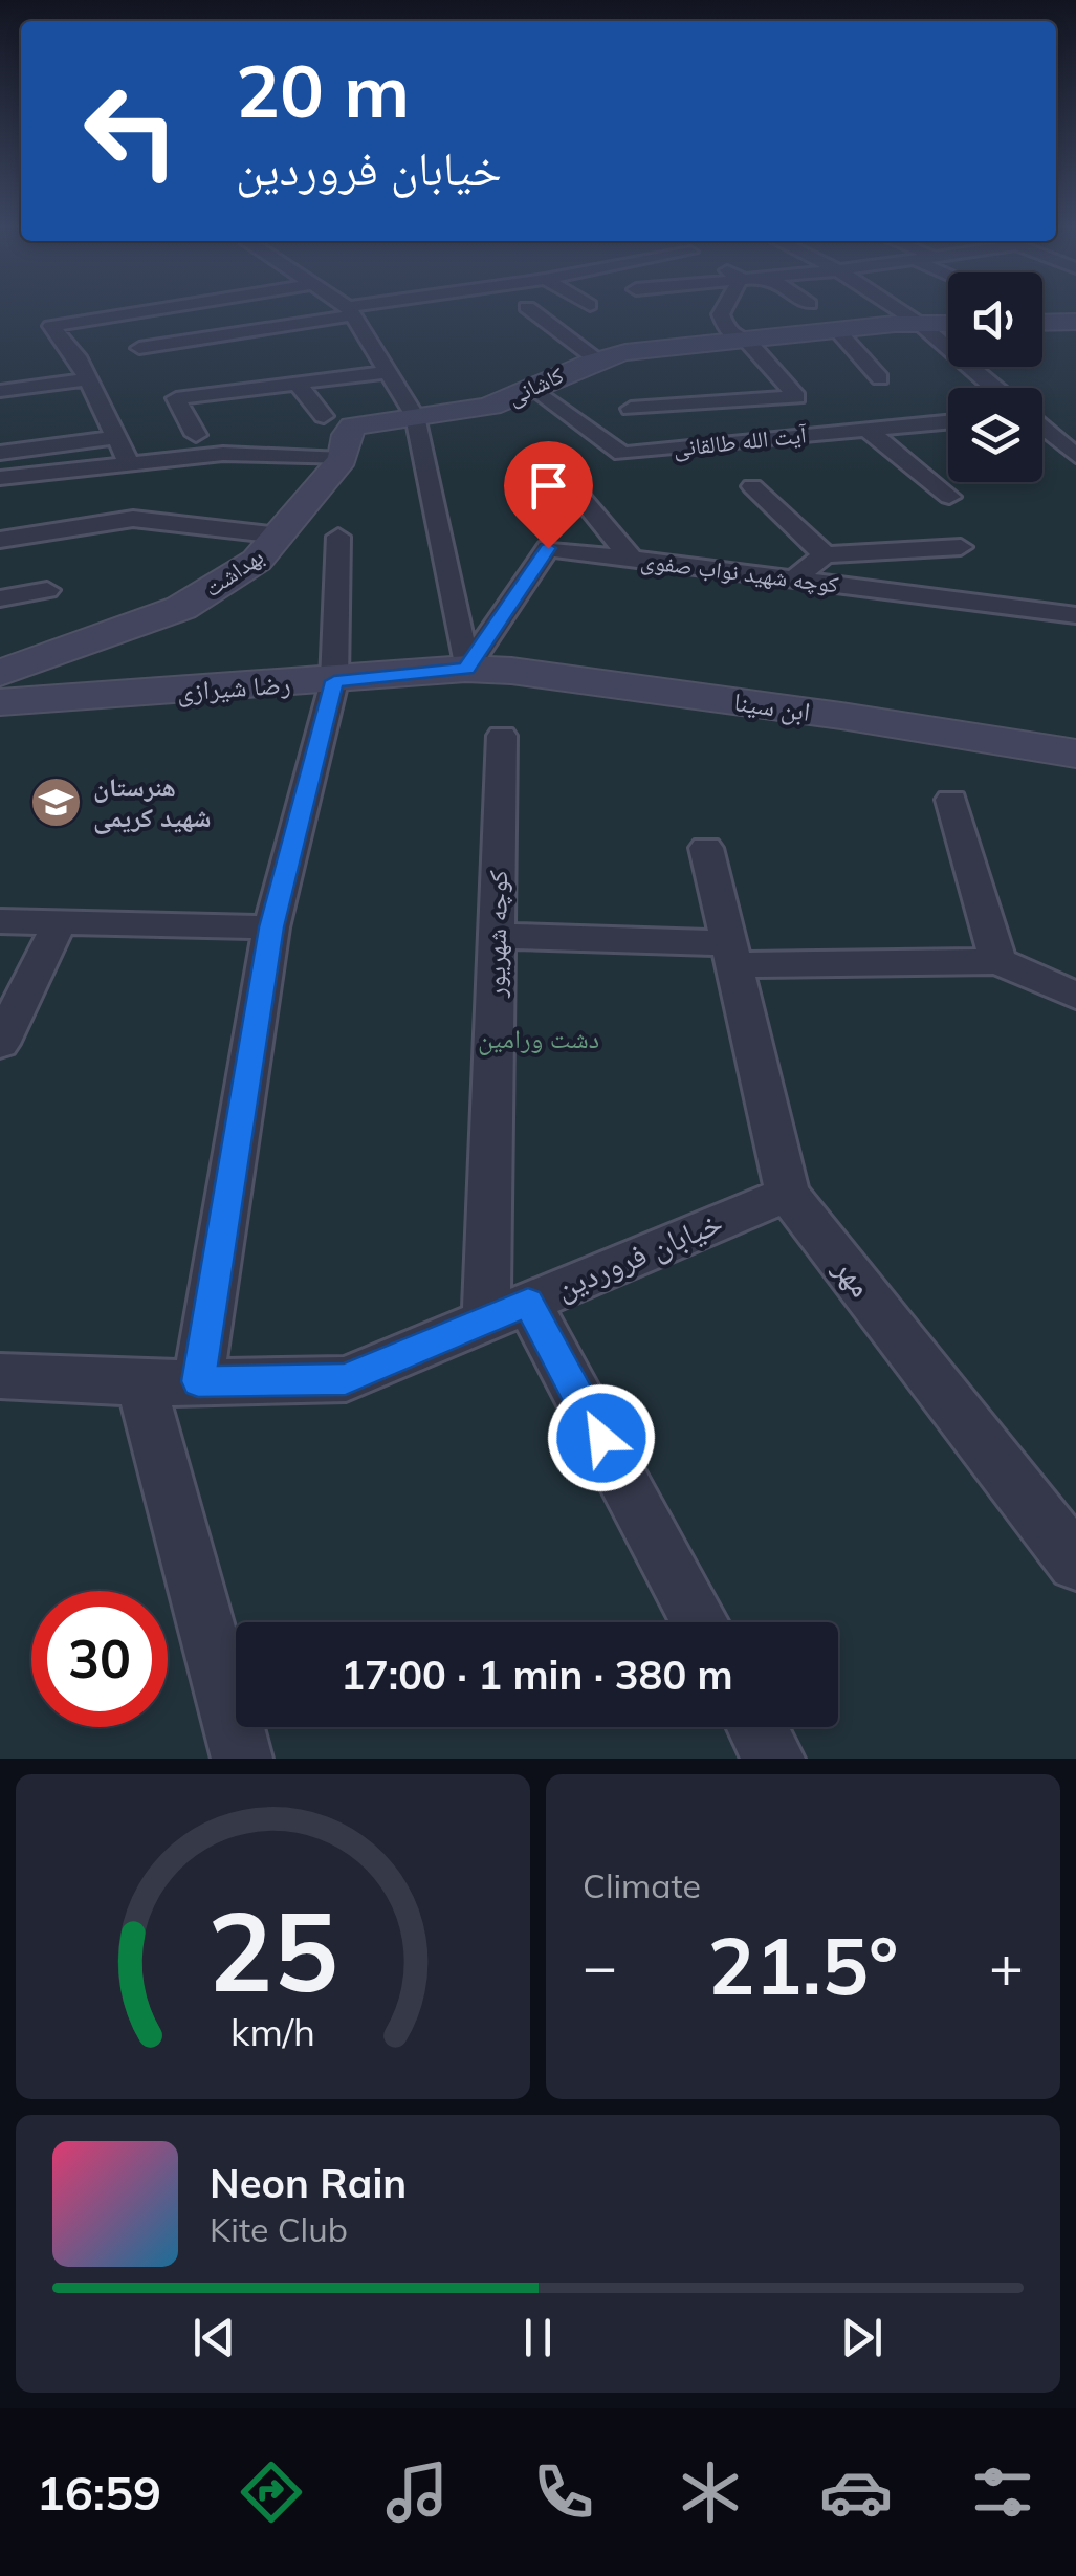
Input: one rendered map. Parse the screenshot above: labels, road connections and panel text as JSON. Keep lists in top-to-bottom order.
{
  "streets": {
    "street": [
      "کاشانی",
      "آیت الله طالقانی",
      "بهداشت",
      "کوچه شهید نواب صفوی",
      "رضا شیرازی",
      "ابن سینا",
      "کوچه شهریور",
      "خیابان فروردین",
      "مهر"
    ]
  },
  "crossings": [
    ["کاشانی", "آیت الله طالقانی"],
    ["کاشانی", "بهداشت"],
    ["کوچه شهید نواب صفوی", "رضا شیرازی"],
    ["کوچه شهید نواب صفوی", "ابن سینا"],
    ["رضا شیرازی", "ابن سینا"],
    ["کوچه شهریور", "خیابان فروردین"],
    ["خیابان فروردین", "مهر"]
  ],
  "parks": ["دشت ورامین"],
  "places": {
    "school or university": ["هنرستان شهید کریمی"]
  },
  "page": {
    "turn": ["20 m", "خیابان فروردین"],
    "limit": "30",
    "trip": "17:00 · 1 min · 380 m",
    "tile": "Climate",
    "heat": ["−", "21.5°", "+"],
    "song": ["Neon Rain", "Kite Club"],
    "tabs": "16:59",
    "gauge": ["25", "km/h"]
  }
}
